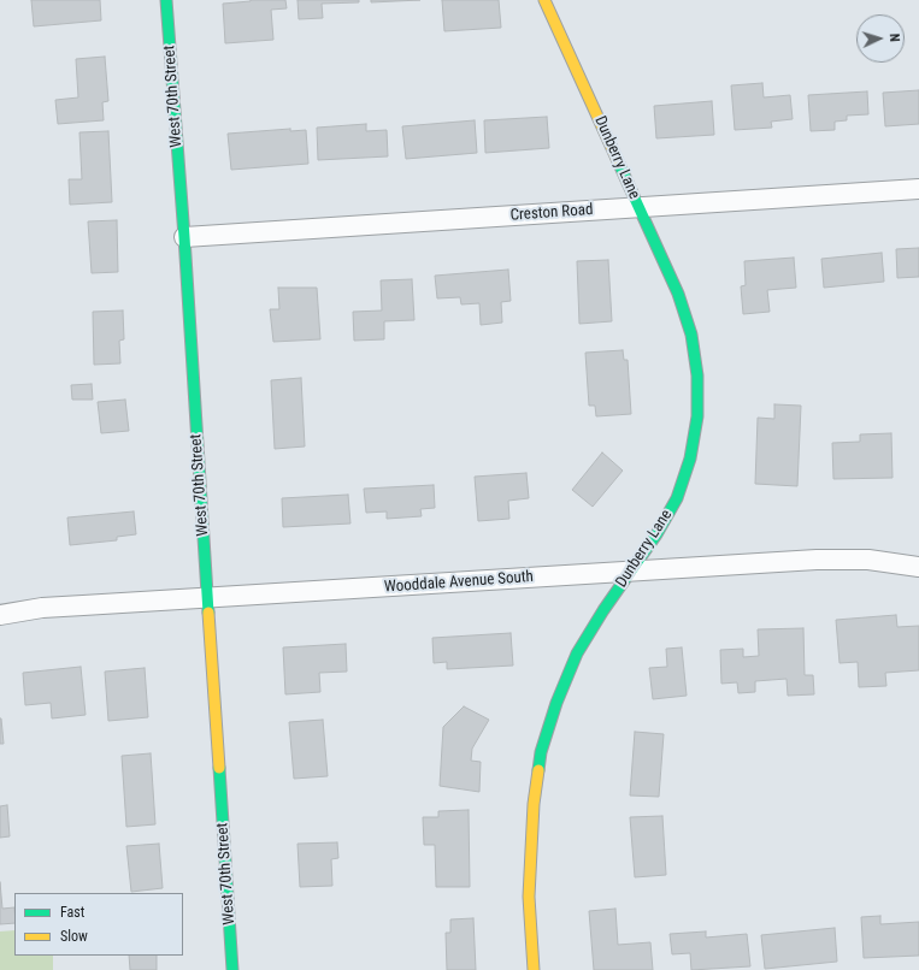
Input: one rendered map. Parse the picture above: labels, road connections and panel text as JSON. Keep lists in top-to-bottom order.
{
  "streets": {
    "street": [
      "West 70th Street",
      "Dunberry Lane",
      "Creston Road",
      "Wooddale Avenue South"
    ]
  },
  "crossings": [
    ["West 70th Street", "Creston Road"],
    ["West 70th Street", "Wooddale Avenue South"],
    ["Dunberry Lane", "Creston Road"],
    ["Dunberry Lane", "Wooddale Avenue South"]
  ],
  "legend": ["Fast", "Slow"],
  "north": "right"
}
